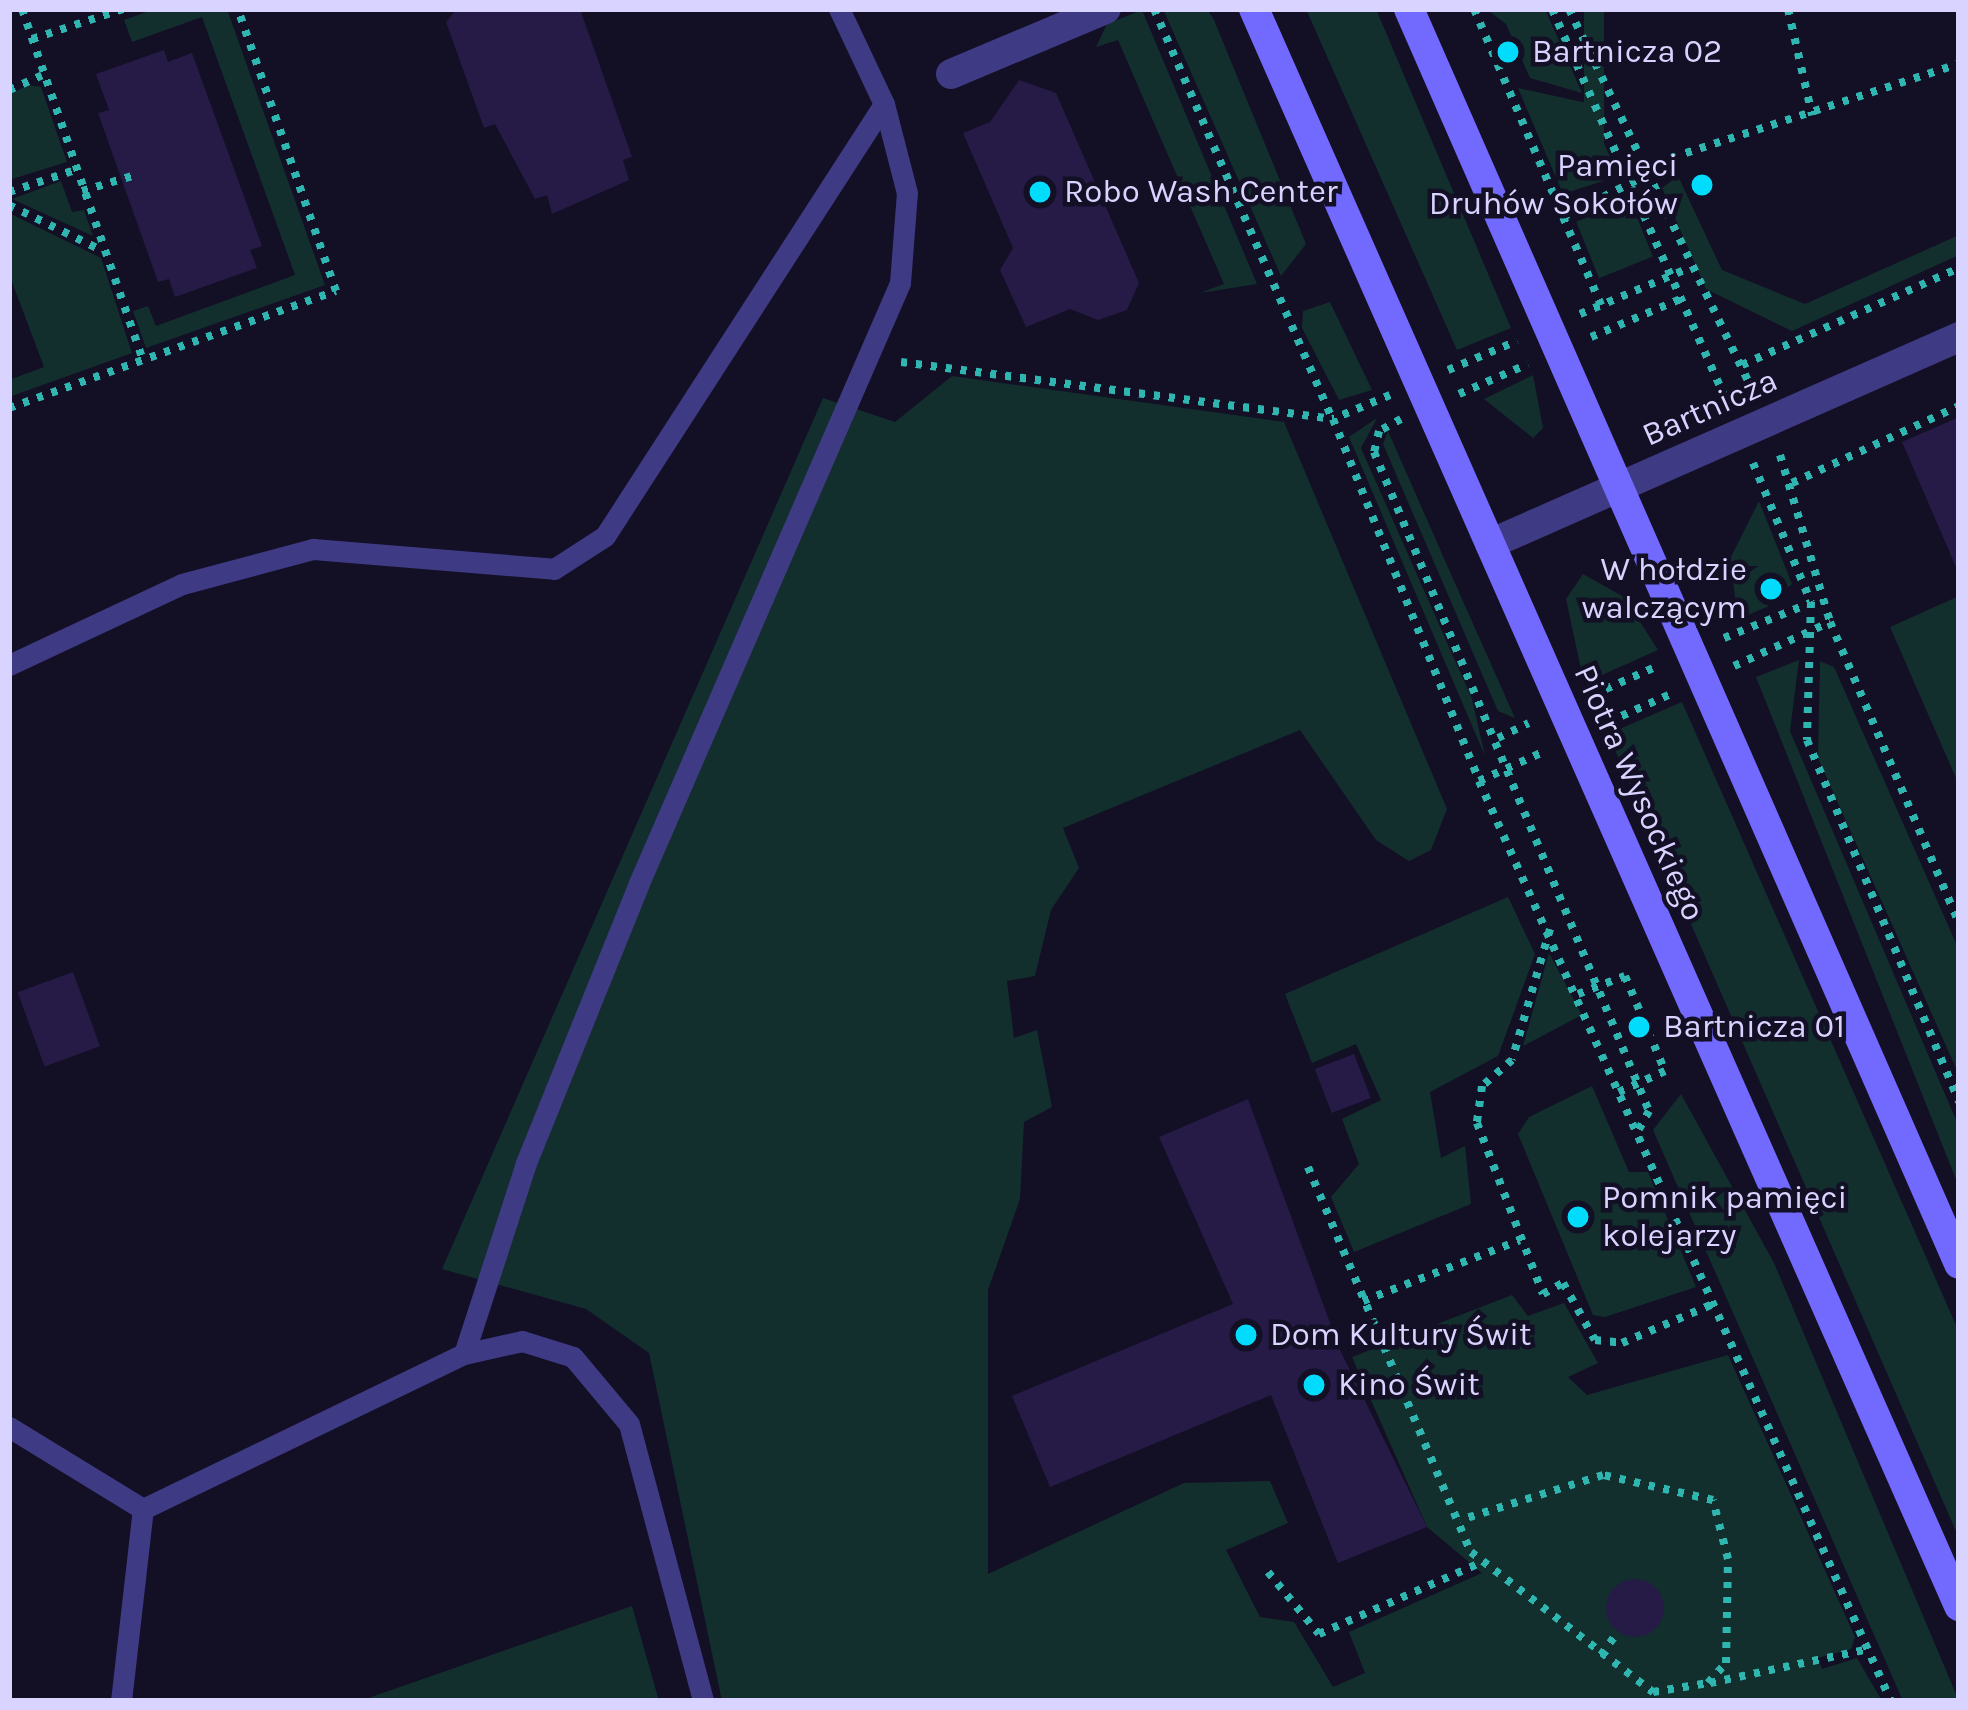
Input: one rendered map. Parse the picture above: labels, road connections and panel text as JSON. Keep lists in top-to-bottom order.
{
  "streets": {
    "main road": ["Piotra Wysockiego"],
    "street": ["Bartnicza"]
  },
  "crossings": [
    ["Bartnicza", "Piotra Wysockiego"]
  ],
  "places": [
    "Bartnicza 02",
    "Pamięci Druhów Sokołów",
    "Robo Wash Center",
    "W hołdzie walczącym",
    "Bartnicza 01",
    "Pomnik pamięci kolejarzy",
    "Dom Kultury Świt",
    "Kino Świt"
  ]
}
